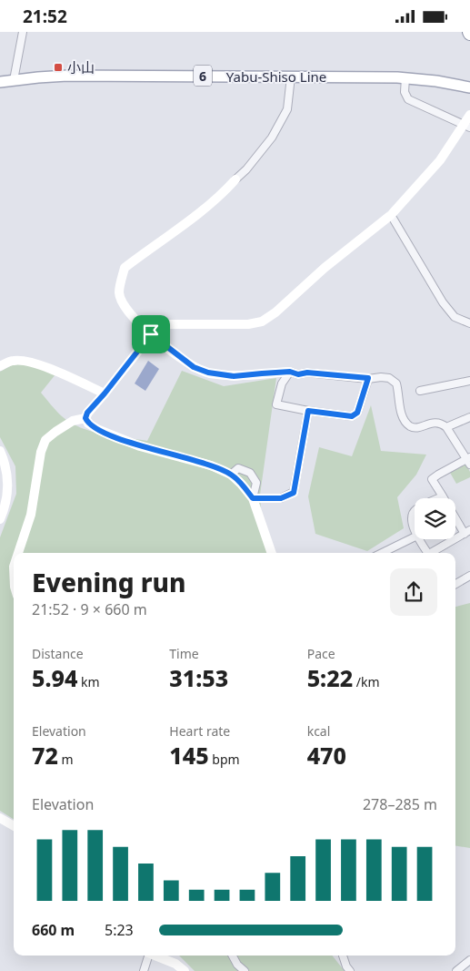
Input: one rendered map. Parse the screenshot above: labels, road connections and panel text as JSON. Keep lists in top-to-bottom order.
{
  "streets": {
    "main road": ["6", "Yabu-Shiso Line"]
  },
  "places": {
    "transit": ["小山"]
  },
  "page": {
    "status": "21:52",
    "heading": ["Evening run", "21:52 · 9 × 660 m"],
    "stats": [
      ["Distance", "5.94 km"],
      ["Time", "31:53"],
      ["Pace", "5:22 /km"],
      ["Elevation", "72 m"],
      ["Heart rate", "145 bpm"],
      ["kcal", "470"]
    ],
    "chart": ["Elevation", "278–285 m"],
    "list": [
      {
        "name": "660 m",
        "note": "5:23"
      }
    ]
  }
}
